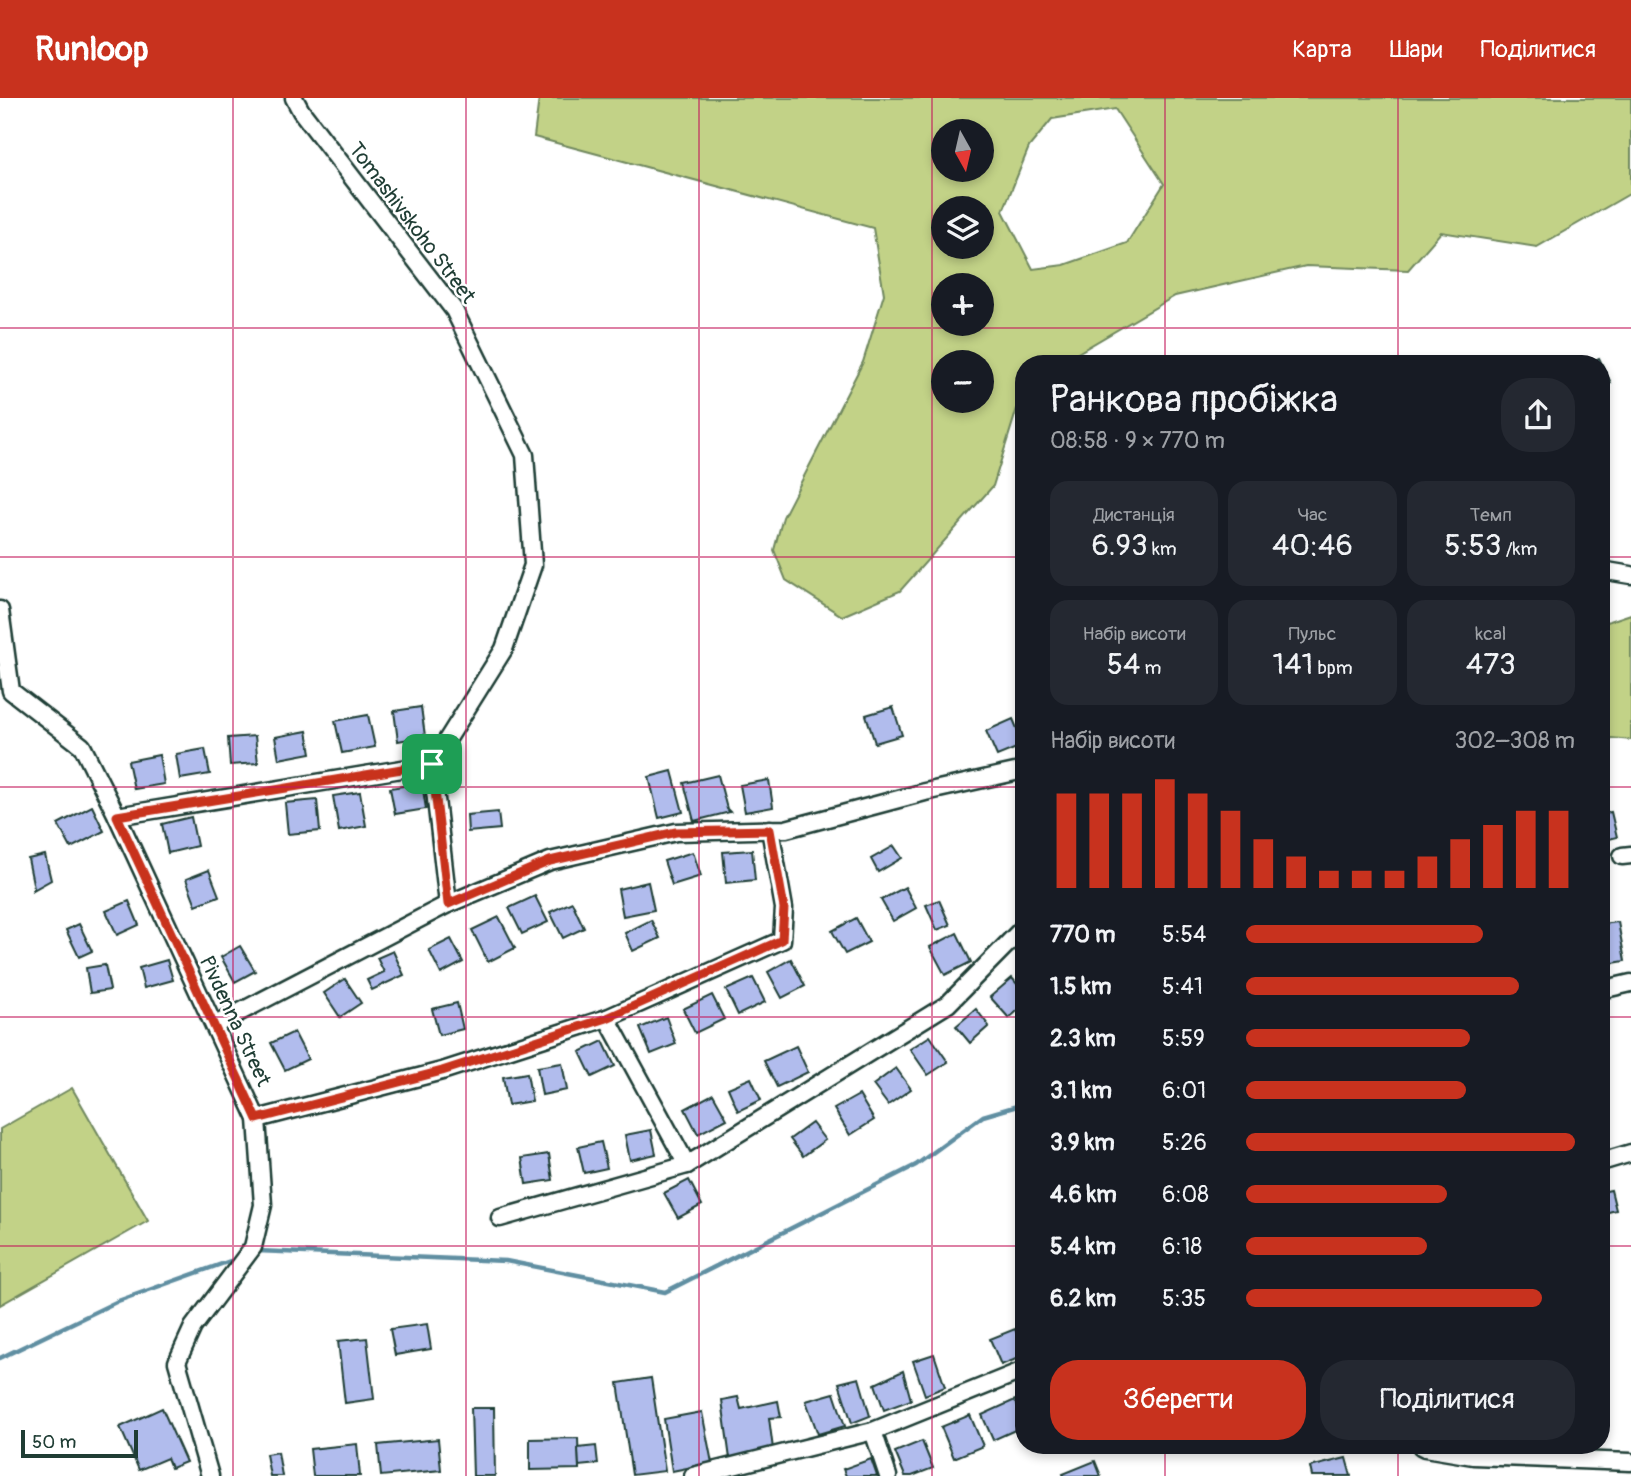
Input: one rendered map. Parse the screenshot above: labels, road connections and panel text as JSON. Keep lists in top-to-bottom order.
{
  "streets": {
    "street": ["Tomashivskoho Street", "Pivdenna Street"]
  },
  "scale_bar": "50 m",
  "north": "bottom",
  "page": {
    "header": "Runloop",
    "nav": ["Карта", "Шари", "Поділитися"],
    "map_buttons": ["+", "−"],
    "heading": ["Ранкова пробіжка", "08:58 · 9 × 770 m"],
    "stats": [
      ["Дистанція", "6.93 km"],
      ["Час", "40:46"],
      ["Темп", "5:53 /km"],
      ["Набір висоти", "54 m"],
      ["Пульс", "141 bpm"],
      ["kcal", "473"]
    ],
    "chart": ["Набір висоти", "302–308 m"],
    "list": [
      {
        "name": "770 m",
        "note": "5:54"
      },
      {
        "name": "1.5 km",
        "note": "5:41"
      },
      {
        "name": "2.3 km",
        "note": "5:59"
      },
      {
        "name": "3.1 km",
        "note": "6:01"
      },
      {
        "name": "3.9 km",
        "note": "5:26"
      },
      {
        "name": "4.6 km",
        "note": "6:08"
      },
      {
        "name": "5.4 km",
        "note": "6:18"
      },
      {
        "name": "6.2 km",
        "note": "5:35"
      }
    ],
    "buttons": ["Зберегти", "Поділитися"],
    "scale": "50 m"
  }
}
